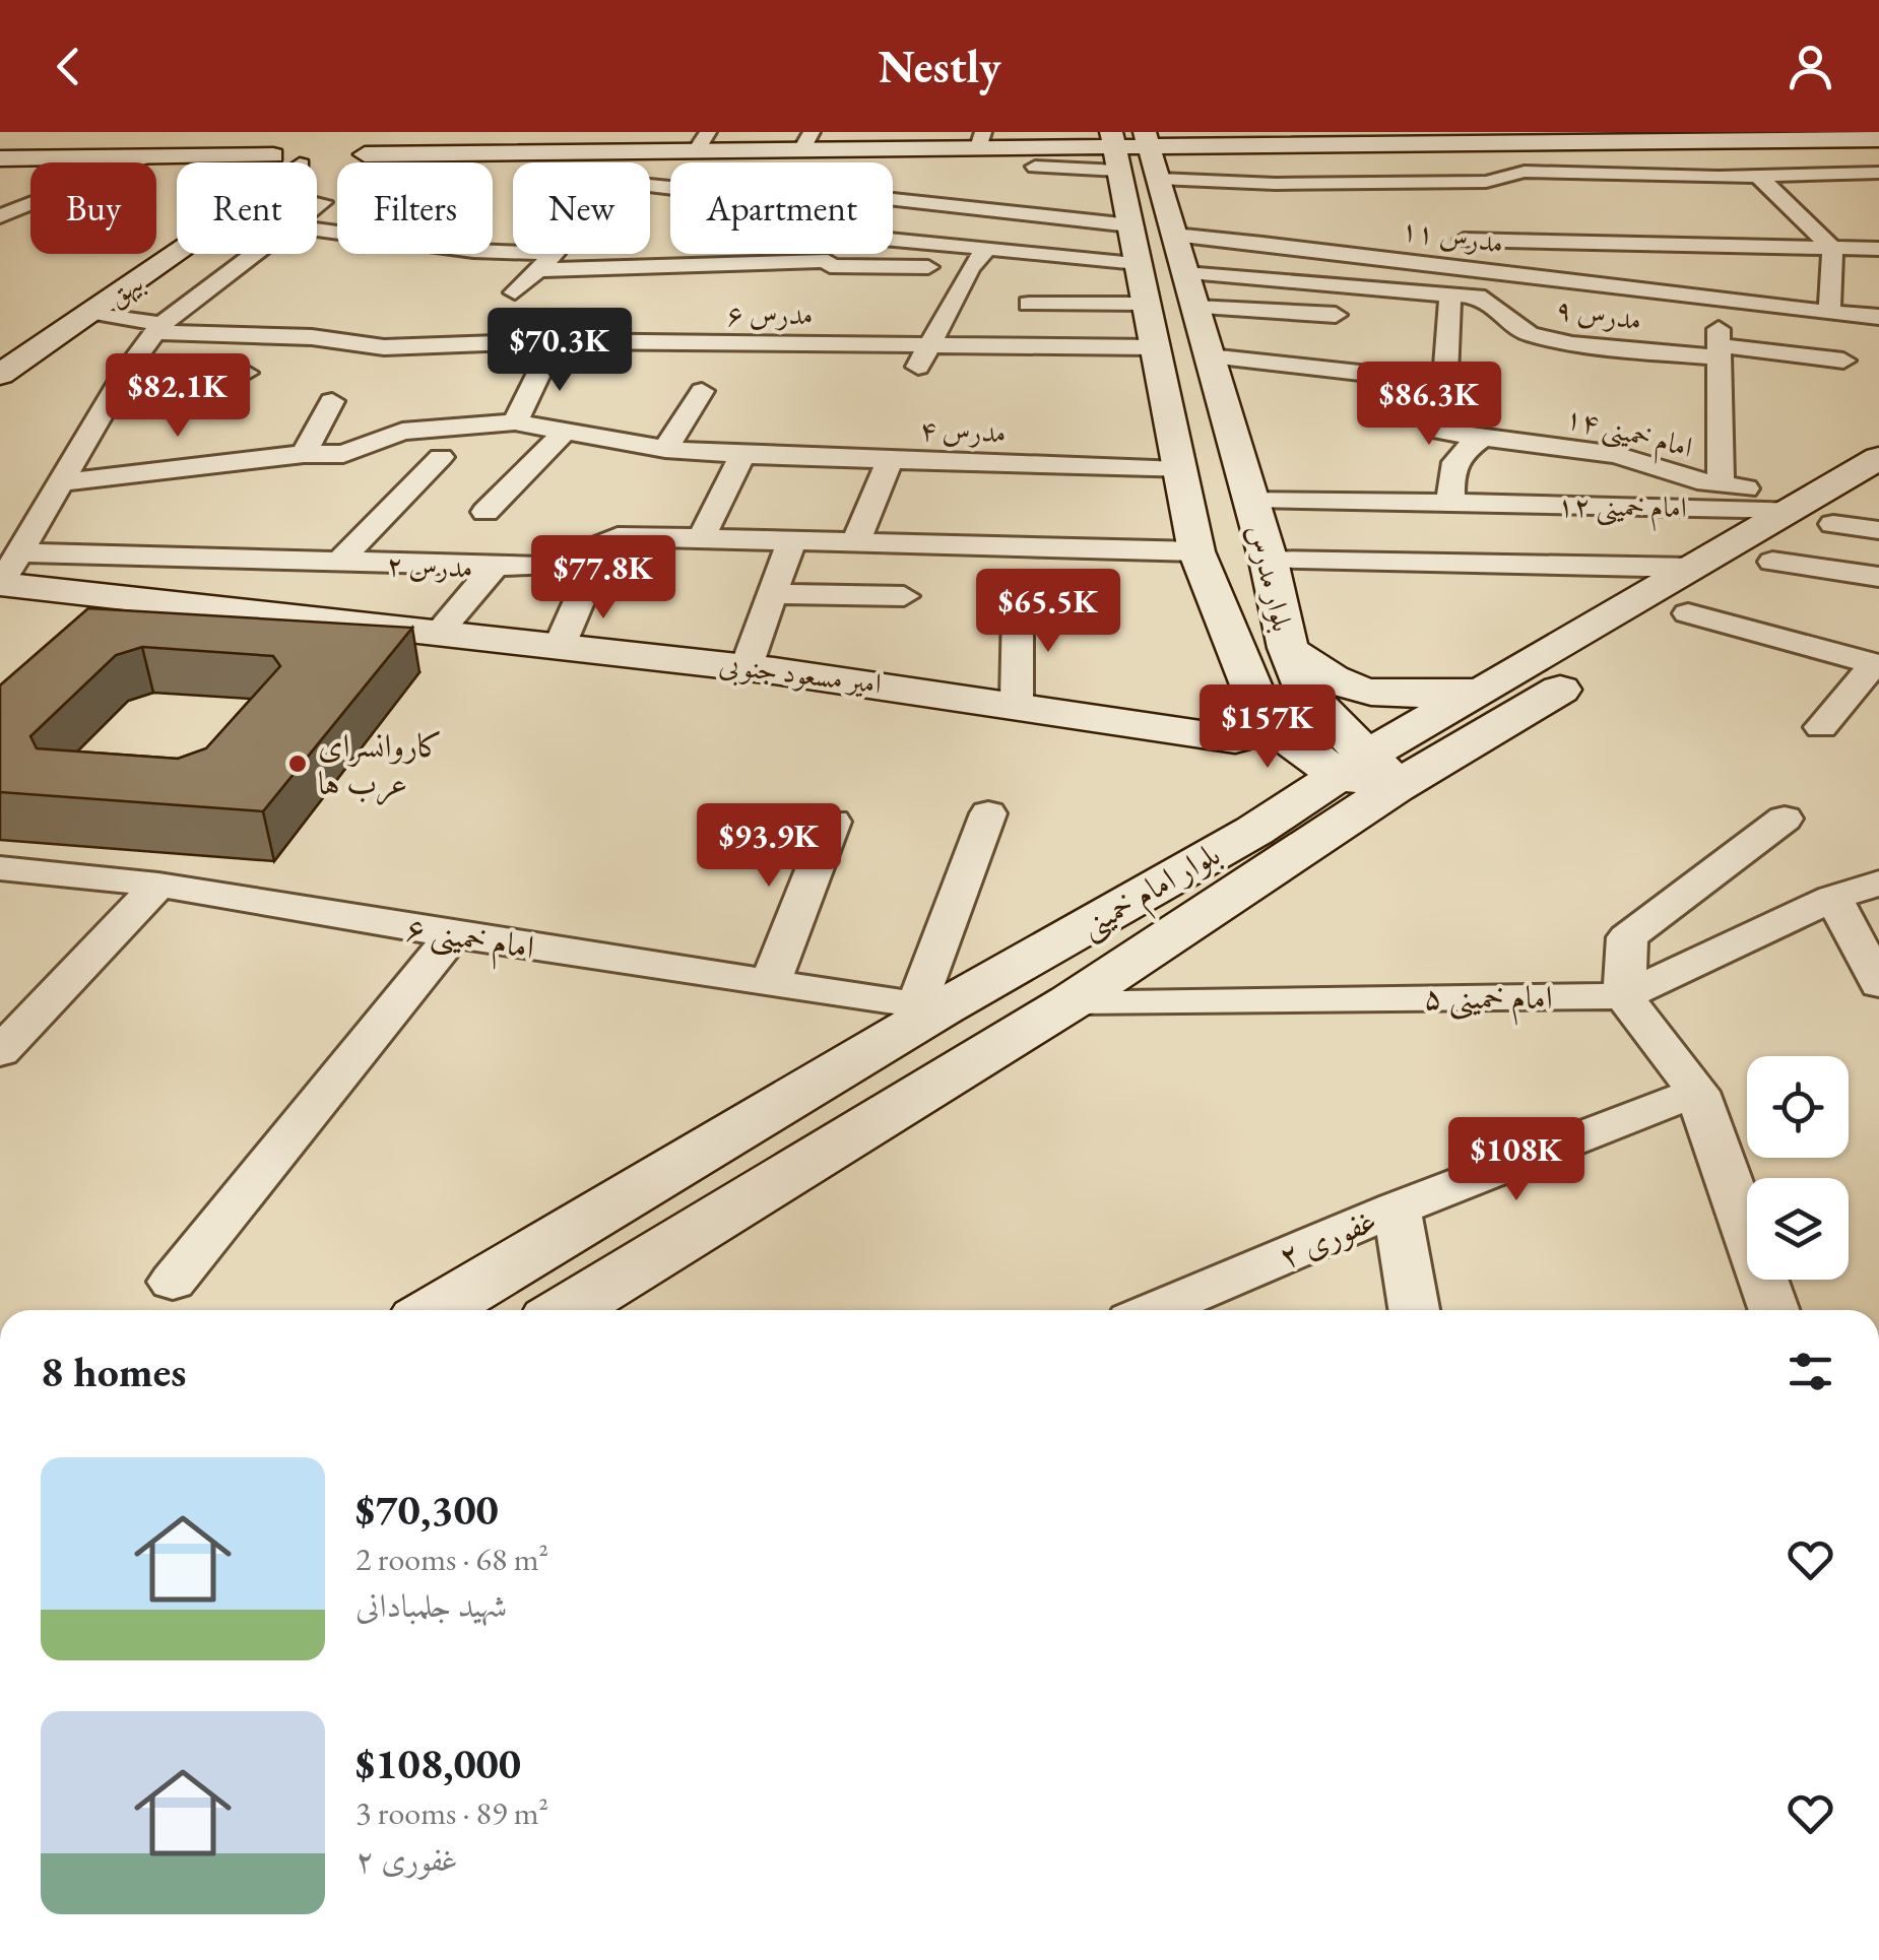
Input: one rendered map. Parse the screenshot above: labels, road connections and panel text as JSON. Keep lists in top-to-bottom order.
{
  "streets": {
    "main road": [
      "بیهق",
      "بلوار مدرس",
      "امیر مسعود جنوبی",
      "بلوار امام خمینی"
    ],
    "street": [
      "مدرس ۱۱",
      "مدرس ۶",
      "مدرس ۹",
      "مدرس ۴",
      "امام خمینی ۱۴",
      "امام خمینی ۱۲",
      "مدرس ۲",
      "امام خمینی ۶",
      "امام خمینی ۵",
      "غفوری ۲"
    ]
  },
  "crossings": [
    ["مدرس ۱۱", "بلوار مدرس"],
    ["بیهق", "مدرس ۶"],
    ["مدرس ۶", "بلوار مدرس"],
    ["مدرس ۹", "امام خمینی ۱۴"],
    ["مدرس ۹", "بلوار مدرس"],
    ["مدرس ۴", "بلوار مدرس"],
    ["امام خمینی ۱۴", "امام خمینی ۱۲"],
    ["امام خمینی ۱۴", "بلوار امام خمینی"],
    ["امام خمینی ۱۲", "بلوار مدرس"],
    ["امام خمینی ۱۲", "بلوار امام خمینی"],
    ["مدرس ۲", "بلوار مدرس"],
    ["مدرس ۲", "امیر مسعود جنوبی"],
    ["بلوار مدرس", "بلوار امام خمینی"],
    ["بلوار امام خمینی", "امام خمینی ۶"],
    ["بلوار امام خمینی", "امام خمینی ۵"]
  ],
  "places": ["کاروانسرای عرب ها"],
  "page": {
    "header": "Nestly",
    "chip": [
      "Buy",
      "Rent",
      "Filters",
      "New",
      "Apartment"
    ],
    "price": [
      "$70.3K",
      "$82.1K",
      "$86.3K",
      "$77.8K",
      "$65.5K",
      "$157K",
      "$93.9K",
      "$108K"
    ],
    "heading": "8 homes",
    "list": [
      {
        "name": "$70,300",
        "note": "2 rooms · 68 m² · شهید جلمبادانی"
      },
      {
        "name": "$108,000",
        "note": "3 rooms · 89 m² · غفوری ۲"
      }
    ]
  }
}
